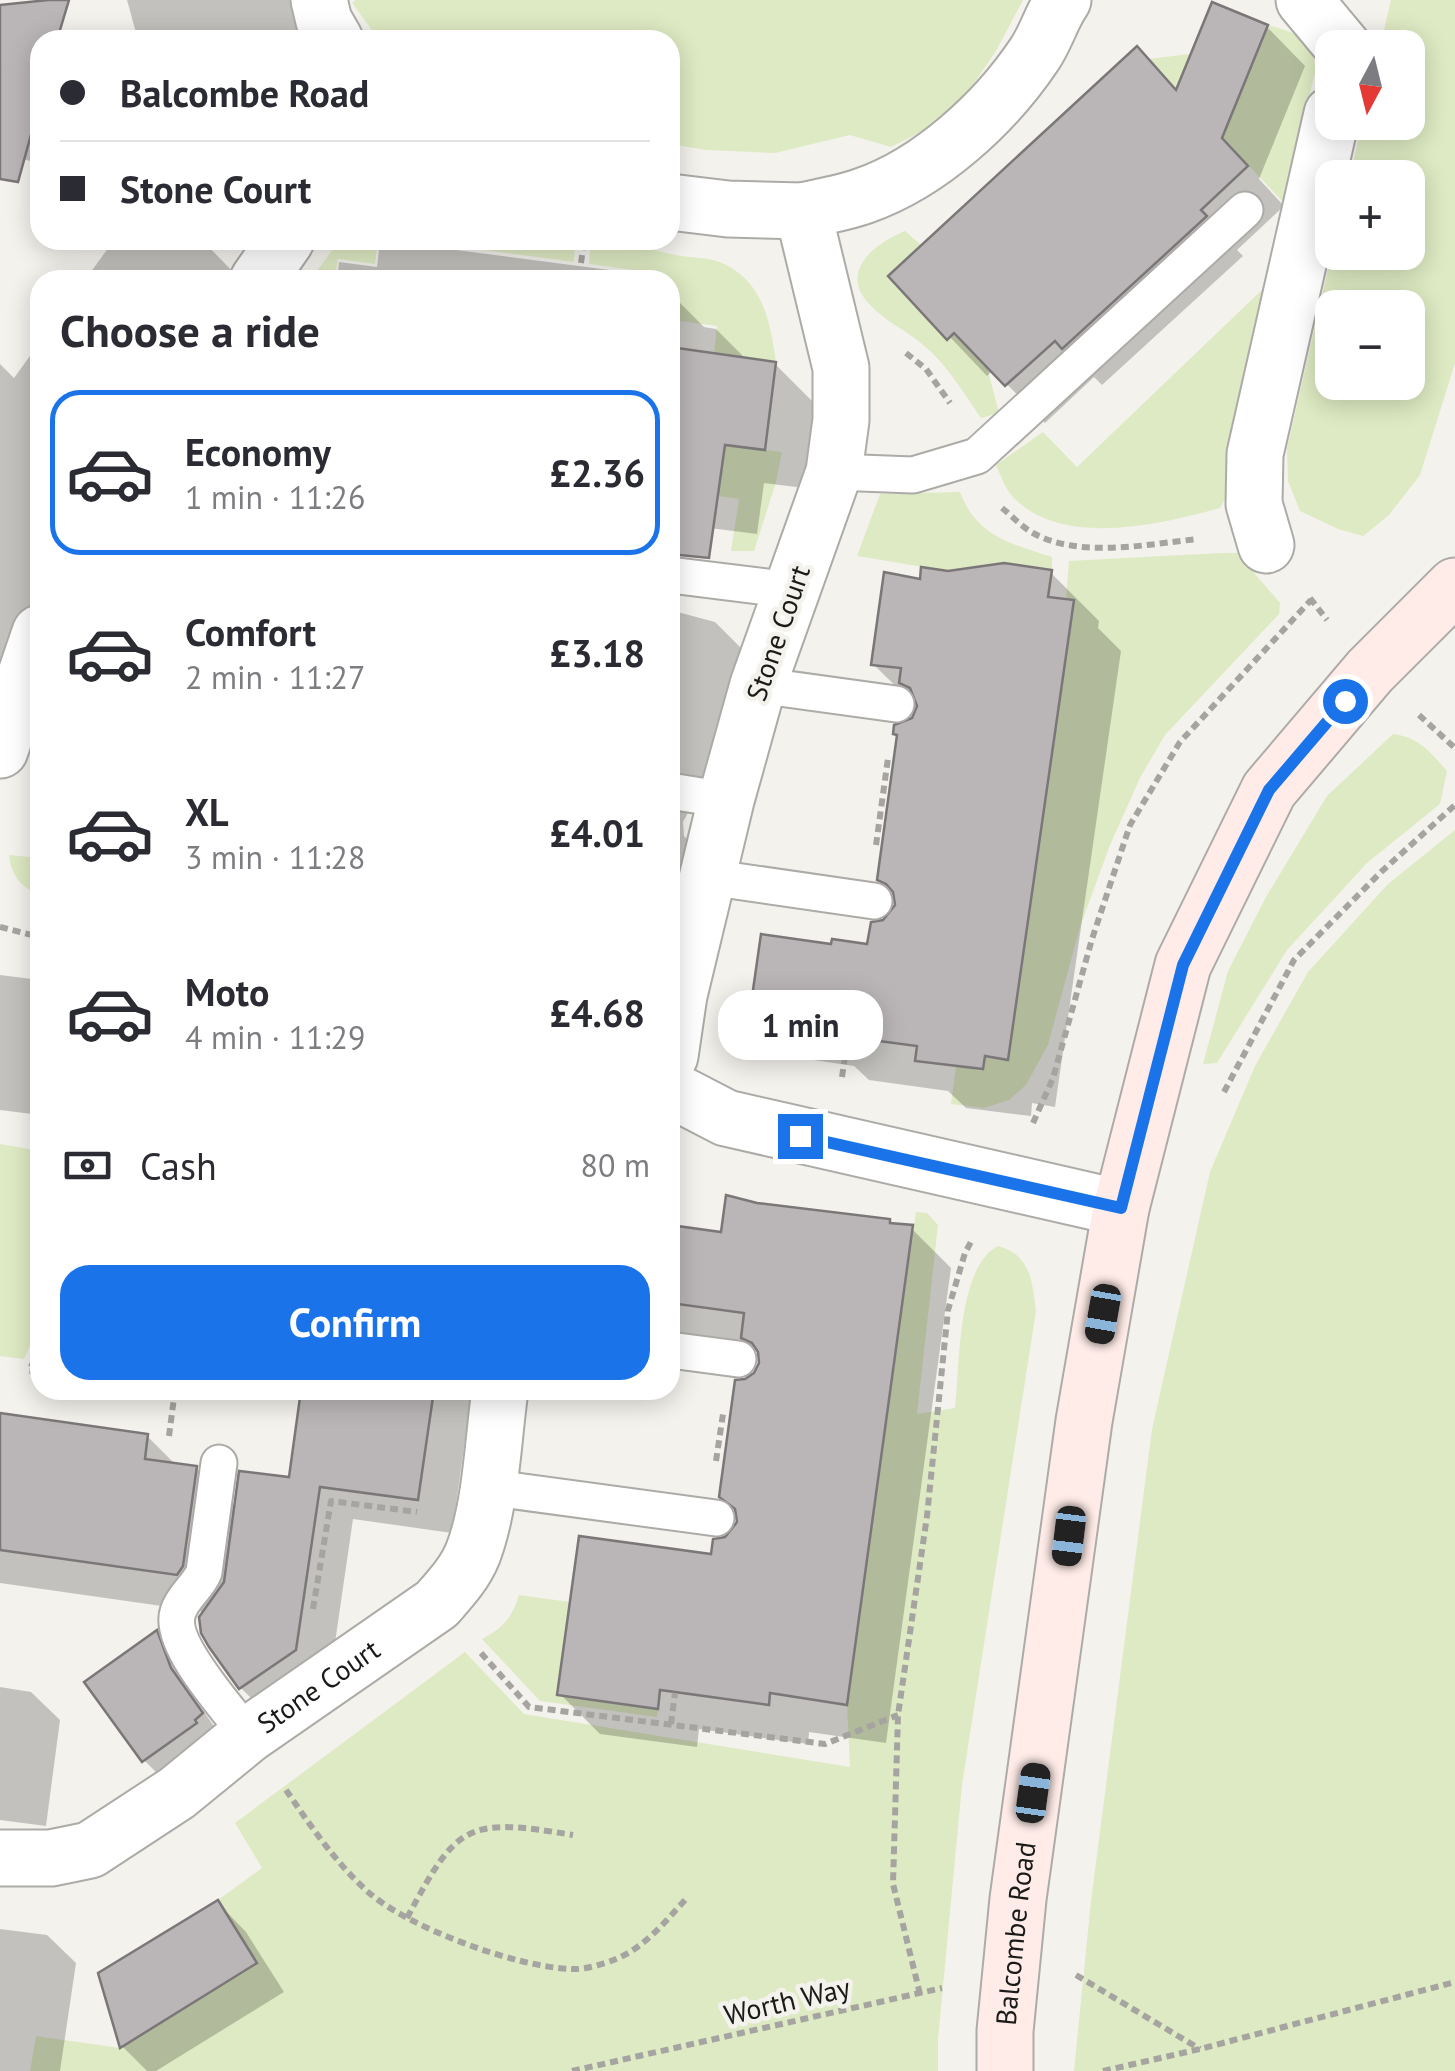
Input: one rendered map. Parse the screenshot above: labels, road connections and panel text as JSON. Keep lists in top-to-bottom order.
{
  "streets": {
    "main road": ["Balcombe Road"],
    "street": ["Stone Court"],
    "path": ["Worth Way"]
  },
  "crossings": [
    ["Balcombe Road", "Worth Way"]
  ],
  "north": "bottom",
  "page": {
    "map_buttons": ["+", "−"],
    "banner": ["Balcombe Road", "Stone Court"],
    "heading": "Choose a ride",
    "list": [
      {
        "name": "Economy",
        "note": "1 min · 11:26",
        "value": "£2.36"
      },
      {
        "name": "Comfort",
        "note": "2 min · 11:27",
        "value": "£3.18"
      },
      {
        "name": "XL",
        "note": "3 min · 11:28",
        "value": "£4.01"
      },
      {
        "name": "Moto",
        "note": "4 min · 11:29",
        "value": "£4.68"
      }
    ],
    "bubble": "1 min",
    "pay": ["Cash", "80 m"],
    "buttons": "Confirm"
  }
}
